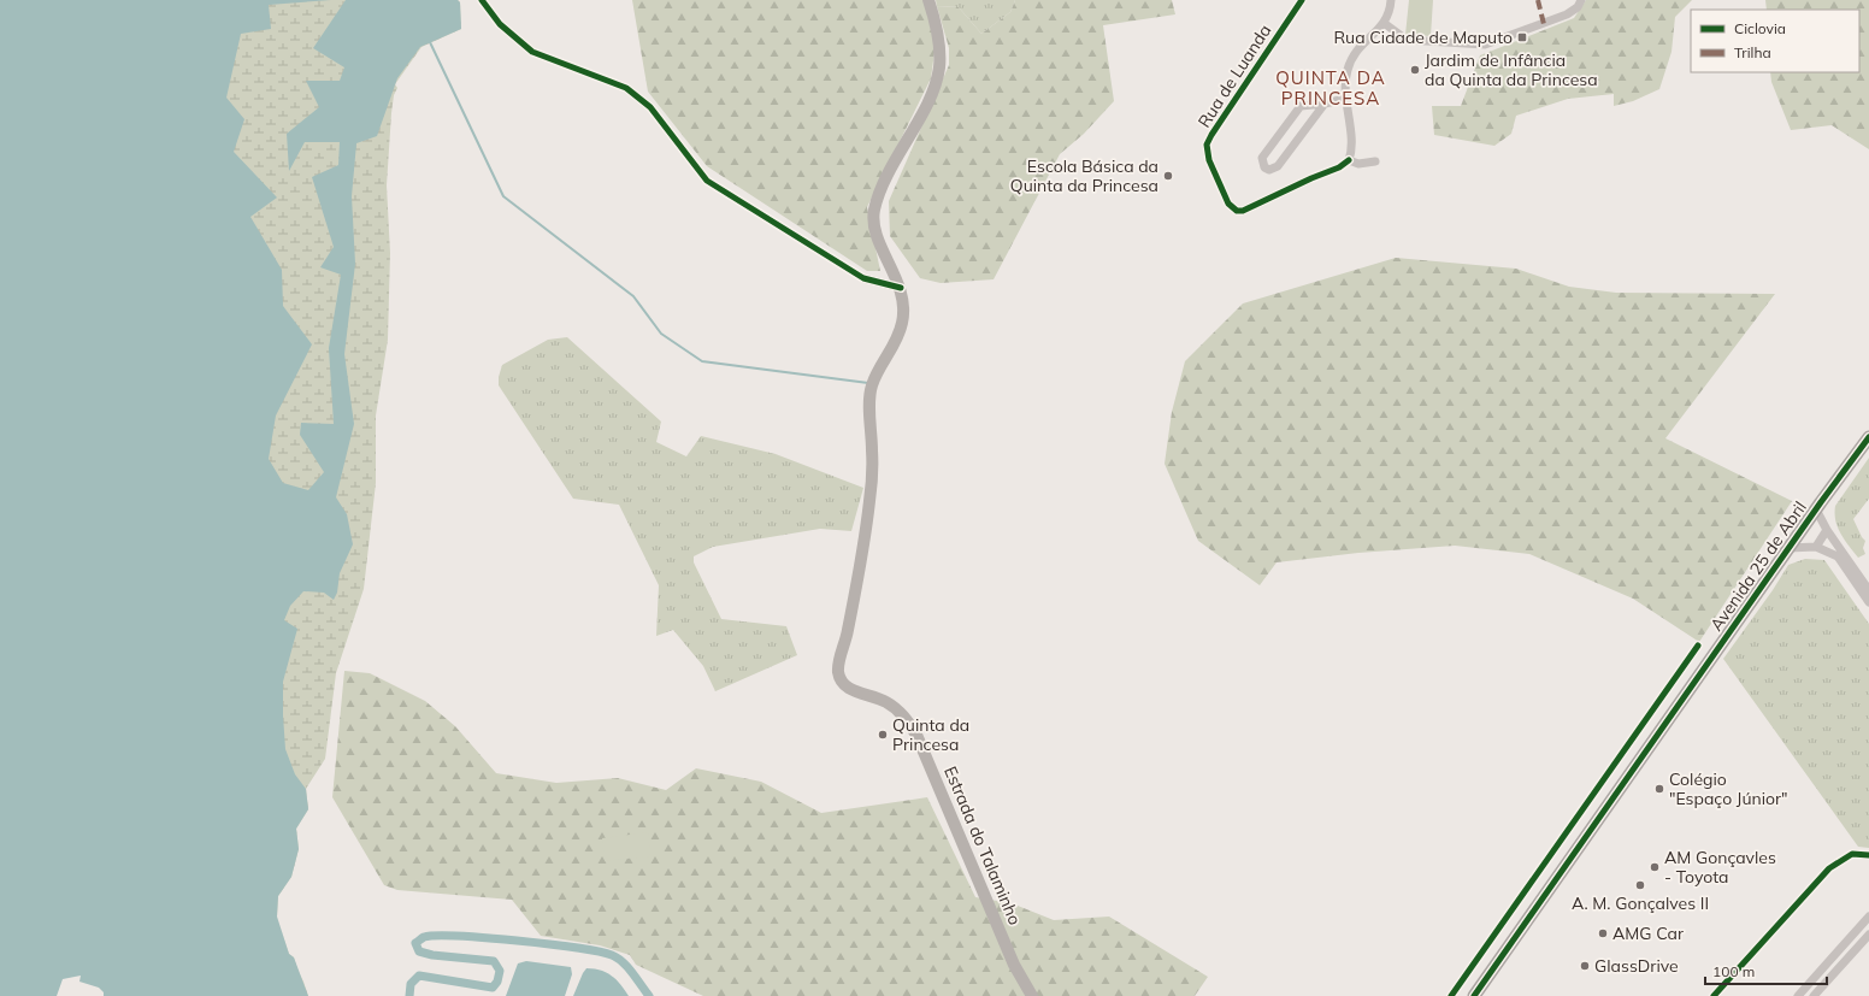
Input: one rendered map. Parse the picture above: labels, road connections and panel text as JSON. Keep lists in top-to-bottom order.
{
  "streets": {
    "main road": ["Avenida 25 de Abril", "Estrada do Talaminho"],
    "street": ["Rua de Luanda"]
  },
  "districts": ["QUINTA DA PRINCESA"],
  "places": {
    "transit": ["Rua Cidade de Maputo"],
    "other": [
      "Jardim de Infância da Quinta da Princesa",
      "Escola Básica da Quinta da Princesa",
      "Quinta da Princesa",
      "Colégio \"Espaço Júnior\"",
      "AM Gonçavles - Toyota",
      "A. M. Gonçalves II",
      "AMG Car",
      "GlassDrive"
    ]
  },
  "legend": ["Ciclovia", "Trilha"],
  "scale_bar": "100 m"
}
